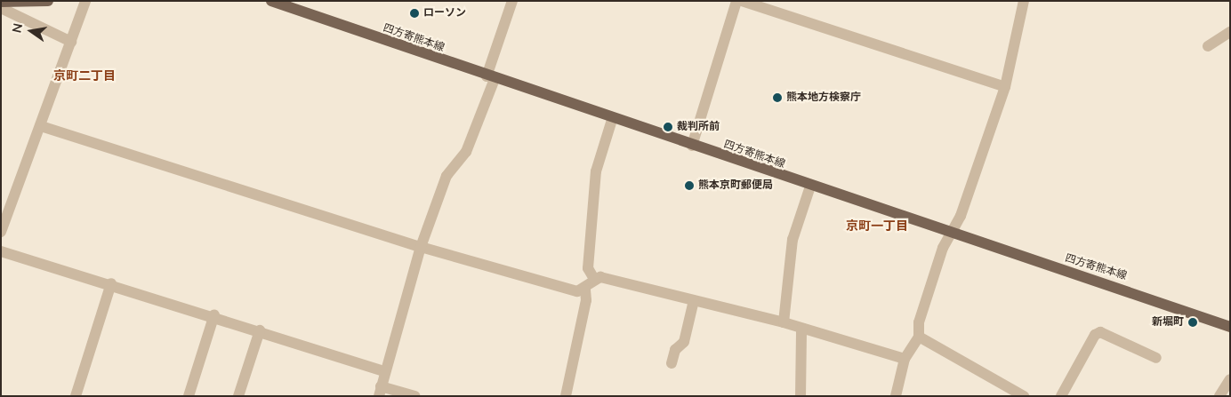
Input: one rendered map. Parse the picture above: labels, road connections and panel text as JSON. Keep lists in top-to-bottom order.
{
  "streets": {
    "main road": ["四方寄熊本線"]
  },
  "districts": ["京町二丁目", "京町一丁目"],
  "places": [
    "ローソン",
    "熊本地方検察庁",
    "裁判所前",
    "熊本京町郵便局",
    "新堀町"
  ],
  "north": "left"
}
